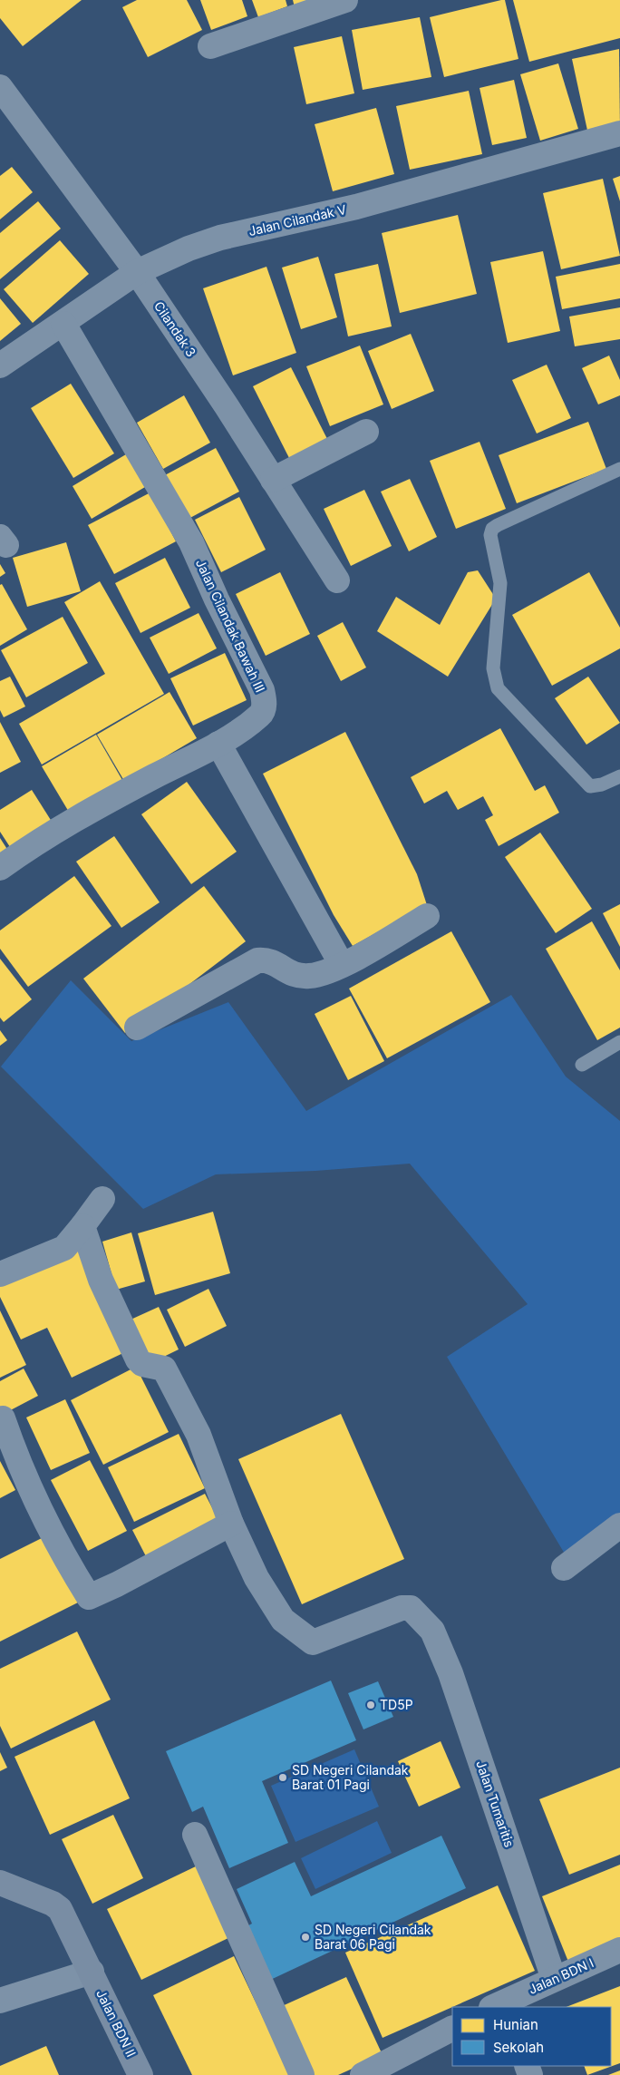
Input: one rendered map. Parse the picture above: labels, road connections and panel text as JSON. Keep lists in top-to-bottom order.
{
  "streets": {
    "street": [
      "Jalan Cilandak V",
      "Cilandak 3",
      "Jalan Cilandak Bawah III",
      "Jalan Tumaritis",
      "Jalan BDN I",
      "Jalan BDN II"
    ]
  },
  "crossings": [
    ["Jalan Cilandak V", "Cilandak 3"],
    ["Jalan Cilandak V", "Jalan Cilandak Bawah III"],
    ["Jalan Tumaritis", "Jalan BDN I"]
  ],
  "places": ["TD5P", "SD Negeri Cilandak Barat 01 Pagi", "SD Negeri Cilandak Barat 06 Pagi"],
  "legend": ["Hunian", "Sekolah"]
}
